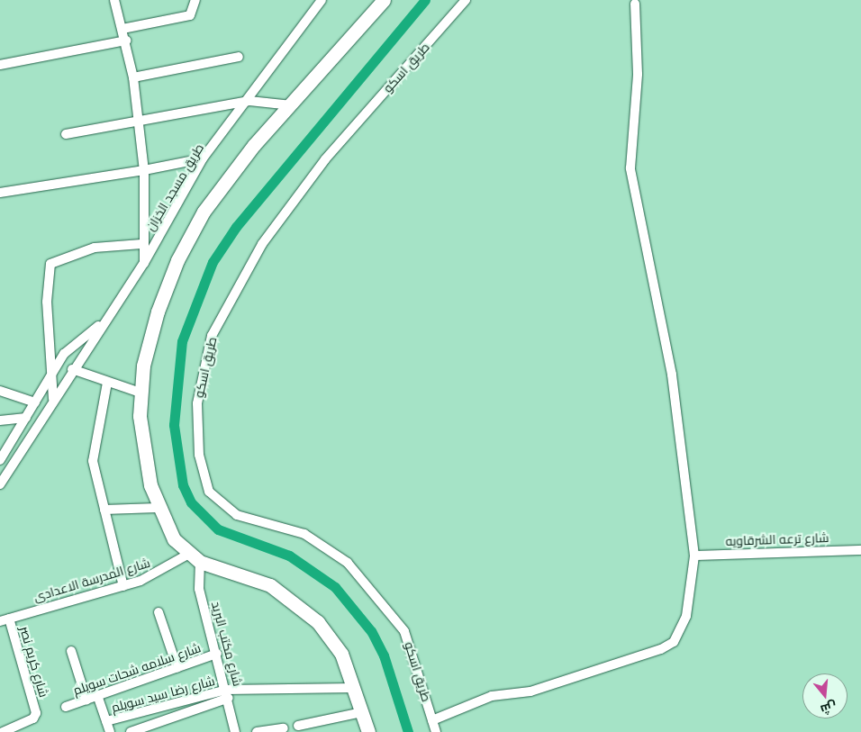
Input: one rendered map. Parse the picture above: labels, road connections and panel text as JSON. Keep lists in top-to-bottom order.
{
  "streets": {
    "street": [
      "طريق اسكو",
      "طريق مسجد الخزان",
      "شارع ترعه الشرقاويه",
      "شارع المدرسة الاعدادى",
      "شارع مكتب البريد",
      "شارع كريم نصر",
      "شارع سلامه شحات سويلم",
      "شارع رضا سيد سويلم"
    ]
  },
  "crossings": [
    ["شارع المدرسة الاعدادى", "شارع كريم نصر"],
    ["شارع مكتب البريد", "شارع سلامه شحات سويلم"],
    ["شارع مكتب البريد", "شارع رضا سيد سويلم"]
  ],
  "north": "bottom"
}
